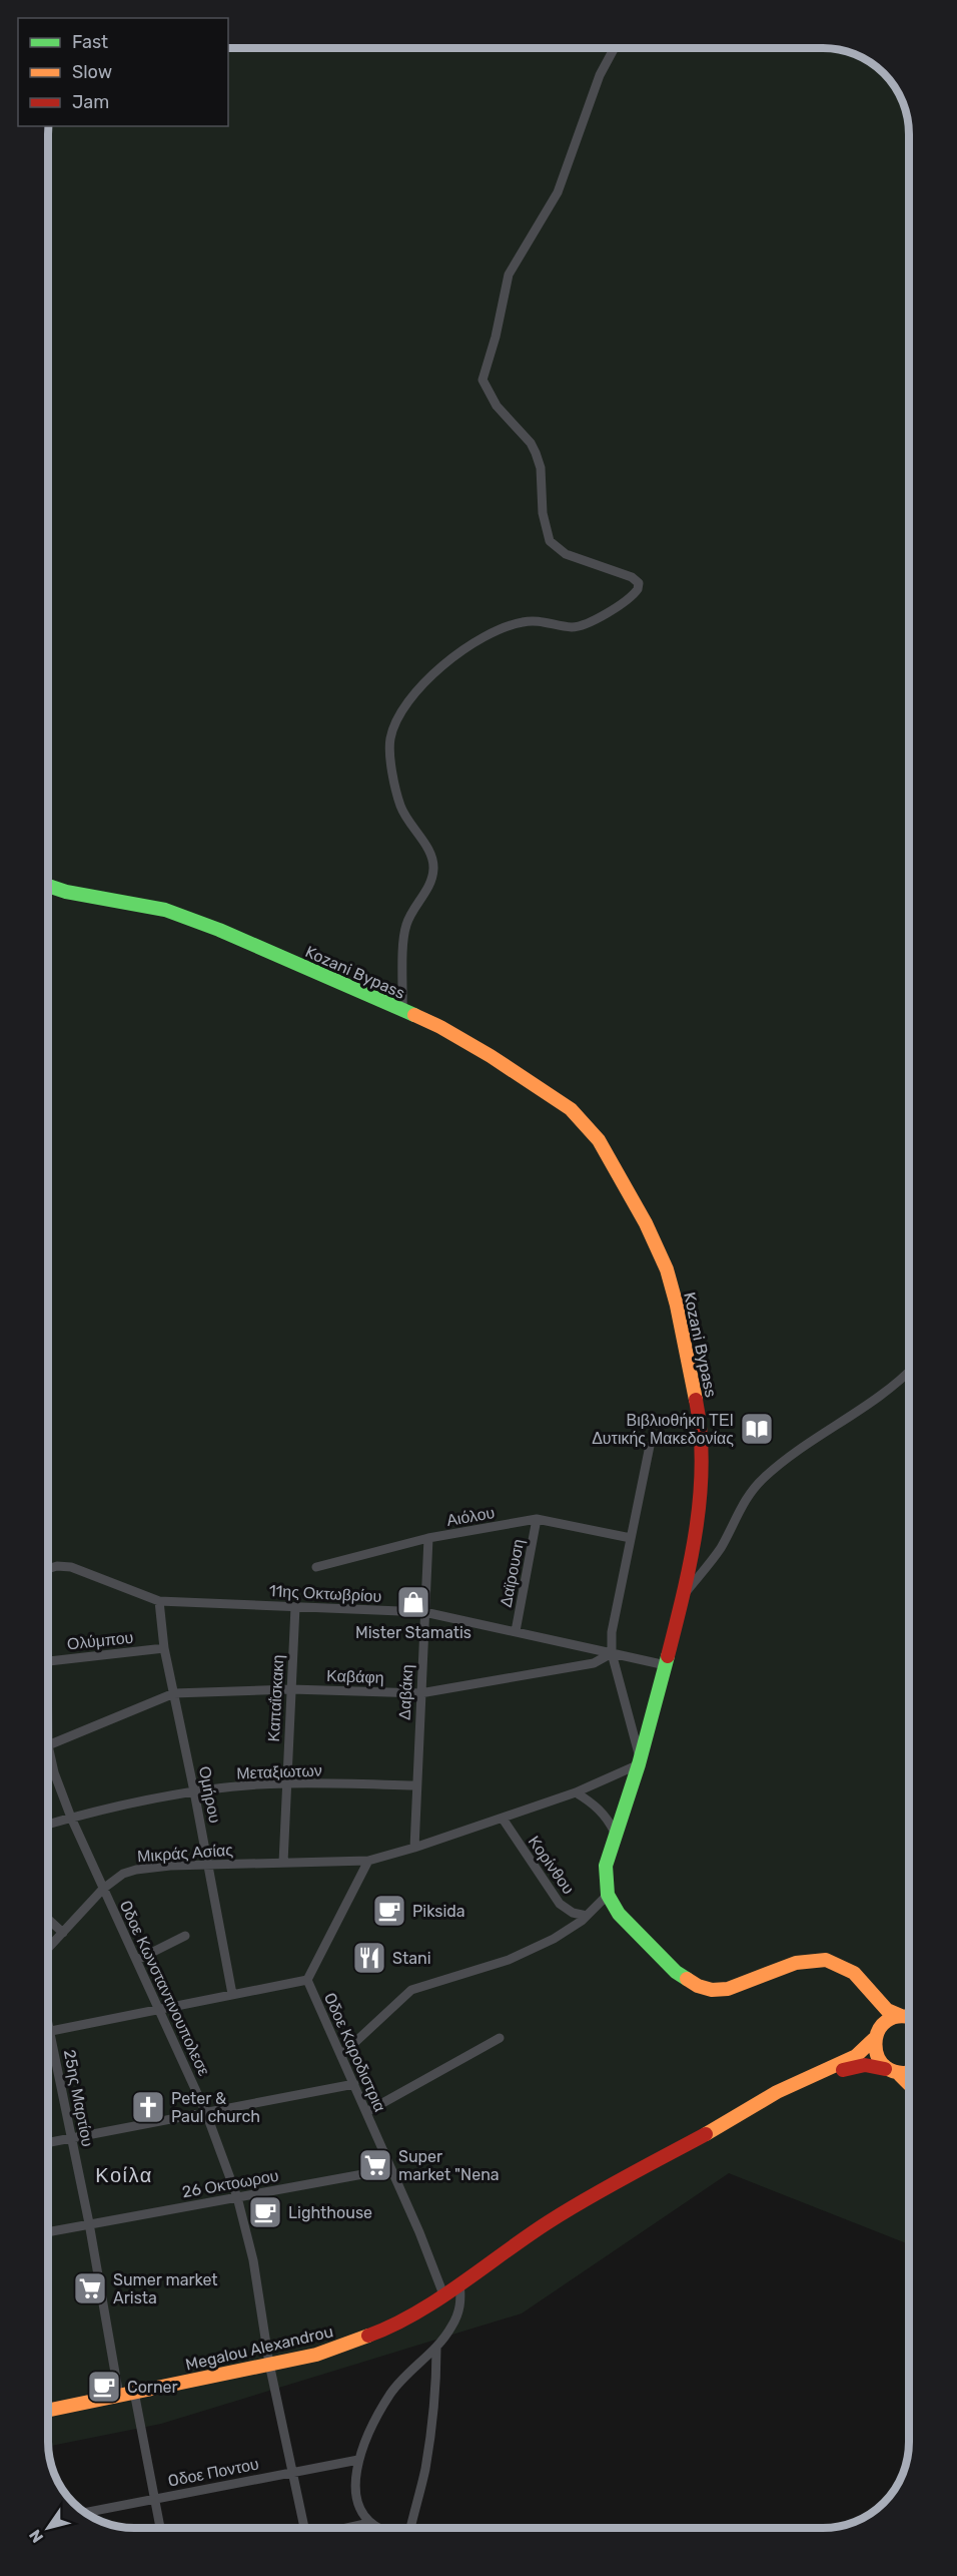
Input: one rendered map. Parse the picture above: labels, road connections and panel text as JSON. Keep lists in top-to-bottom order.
{
  "streets": {
    "main road": ["Kozani Bypass", "Megalou Alexandrou"],
    "street": [
      "Αιόλου",
      "Δαϊρουση",
      "11ης Οκτωβρίου",
      "Ολύμπου",
      "Καβάφη",
      "Δαβάκη",
      "Καπαΐσκακη",
      "Μεταξιωτων",
      "Ομήρου",
      "Μικράς Ασίας",
      "Κορίνθου",
      "Oδοε Κωνσταντινουπολεσε",
      "Oδοε Καροδιστρια",
      "25ης Μαρτίου",
      "26 Οκτοωρου",
      "Oδοε Ποντου"
    ]
  },
  "crossings": [
    ["Αιόλου", "Δαϊρουση"],
    ["Αιόλου", "Δαβάκη"],
    ["Δαϊρουση", "11ης Οκτωβρίου"],
    ["11ης Οκτωβρίου", "Καβάφη"],
    ["11ης Οκτωβρίου", "Δαβάκη"],
    ["11ης Οκτωβρίου", "Καπαΐσκακη"],
    ["11ης Οκτωβρίου", "Ομήρου"],
    ["Ολύμπου", "Ομήρου"],
    ["Καβάφη", "Δαβάκη"],
    ["Καβάφη", "Καπαΐσκακη"],
    ["Καβάφη", "Ομήρου"],
    ["Καβάφη", "Oδοε Κωνσταντινουπολεσε"],
    ["Δαβάκη", "Μεταξιωτων"],
    ["Καπαΐσκακη", "Μεταξιωτων"],
    ["Καπαΐσκακη", "Μικράς Ασίας"],
    ["Μεταξιωτων", "Ομήρου"],
    ["Μεταξιωτων", "Oδοε Κωνσταντινουπολεσε"],
    ["Ομήρου", "Μικράς Ασίας"],
    ["Μικράς Ασίας", "Oδοε Κωνσταντινουπολεσε"],
    ["Μικράς Ασίας", "Oδοε Καροδιστρια"],
    ["Oδοε Κωνσταντινουπολεσε", "26 Οκτοωρου"],
    ["Oδοε Κωνσταντινουπολεσε", "Megalou Alexandrou"],
    ["Oδοε Κωνσταντινουπολεσε", "Oδοε Ποντου"],
    ["Oδοε Καροδιστρια", "26 Οκτοωρου"],
    ["Oδοε Καροδιστρια", "Megalou Alexandrou"],
    ["25ης Μαρτίου", "26 Οκτοωρου"],
    ["25ης Μαρτίου", "Megalou Alexandrou"]
  ],
  "districts": ["Κοίλα"],
  "places": {
    "library": ["Βιβλιοθήκη ΤΕΙ Δυτικής Μακεδονίας"],
    "shop": ["Mister Stamatis"],
    "cafe": ["Piksida", "Lighthouse", "Corner"],
    "restaurant": ["Stani"],
    "church": ["Peter & Paul church"],
    "supermarket": ["Super market \"Nena", "Sumer market Arista"]
  },
  "legend": ["Fast", "Slow", "Jam"],
  "north": "bottom left"
}
